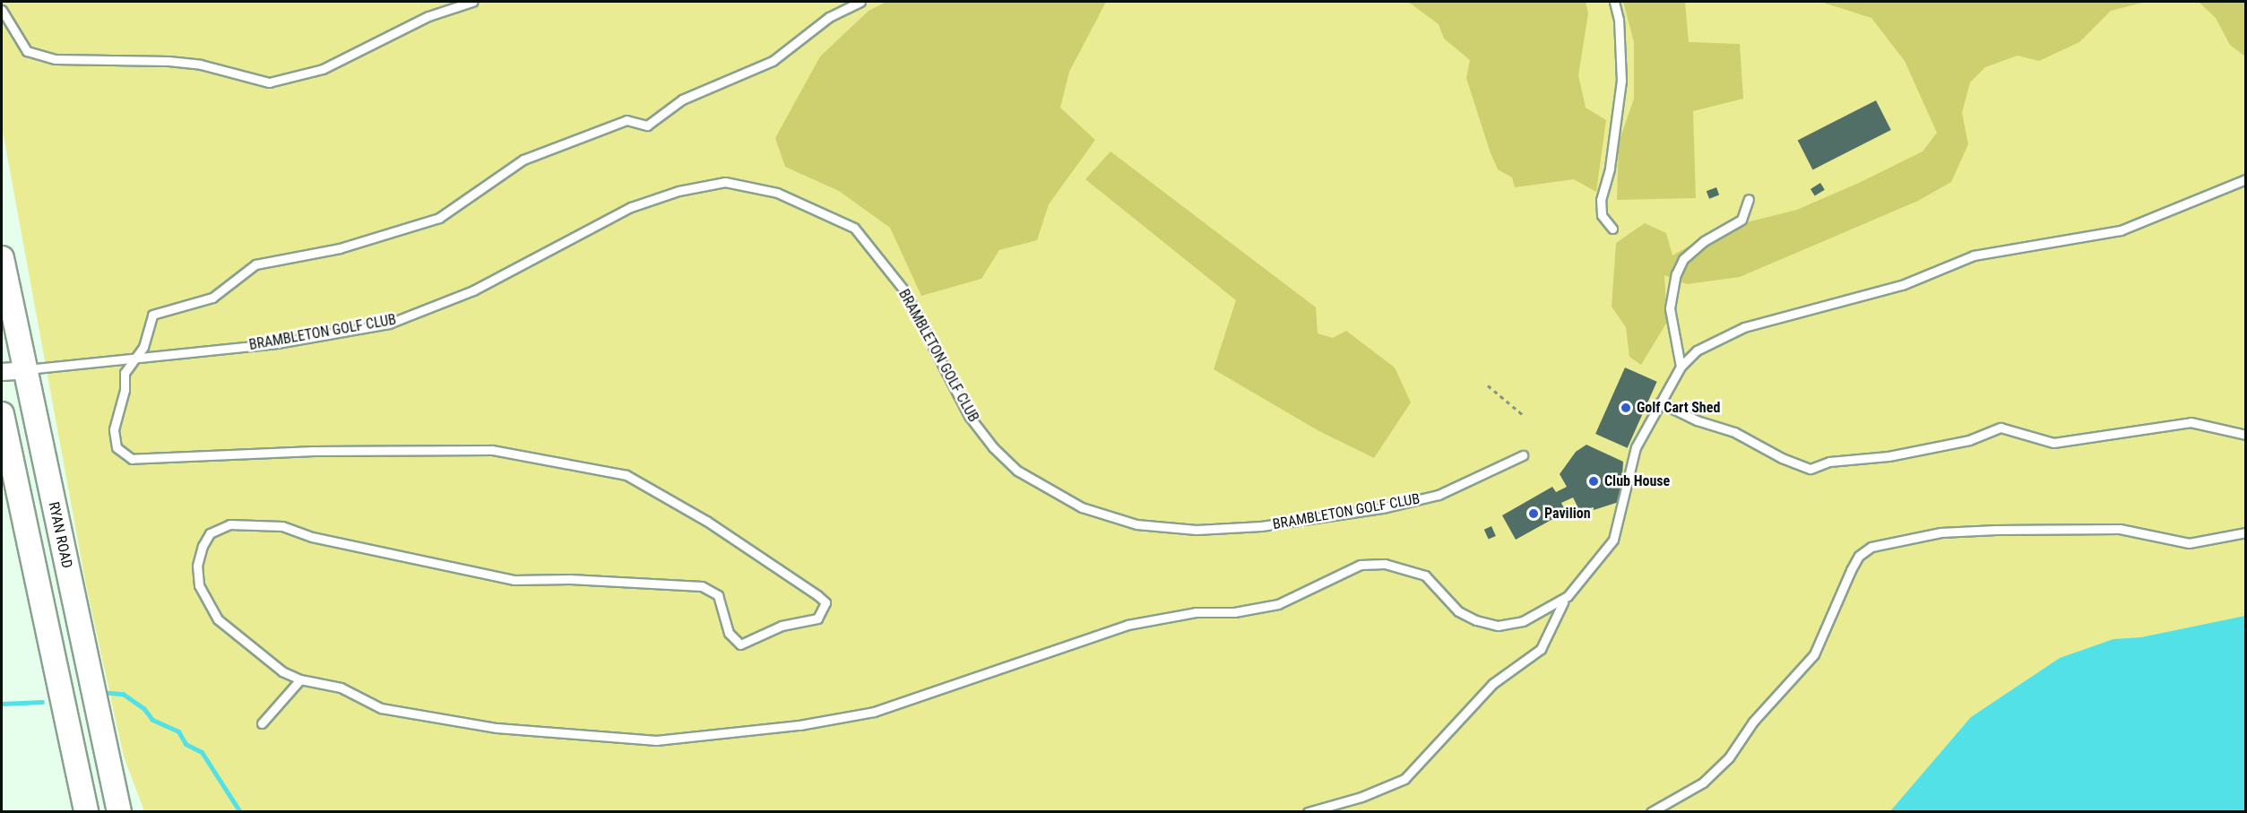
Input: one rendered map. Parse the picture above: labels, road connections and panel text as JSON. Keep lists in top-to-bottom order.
{
  "streets": {
    "main road": ["RYAN ROAD"],
    "lane": ["BRAMBLETON GOLF CLUB"]
  },
  "crossings": [
    ["BRAMBLETON GOLF CLUB", "RYAN ROAD"]
  ],
  "places": ["Golf Cart Shed", "Club House", "Pavilion"]
}
